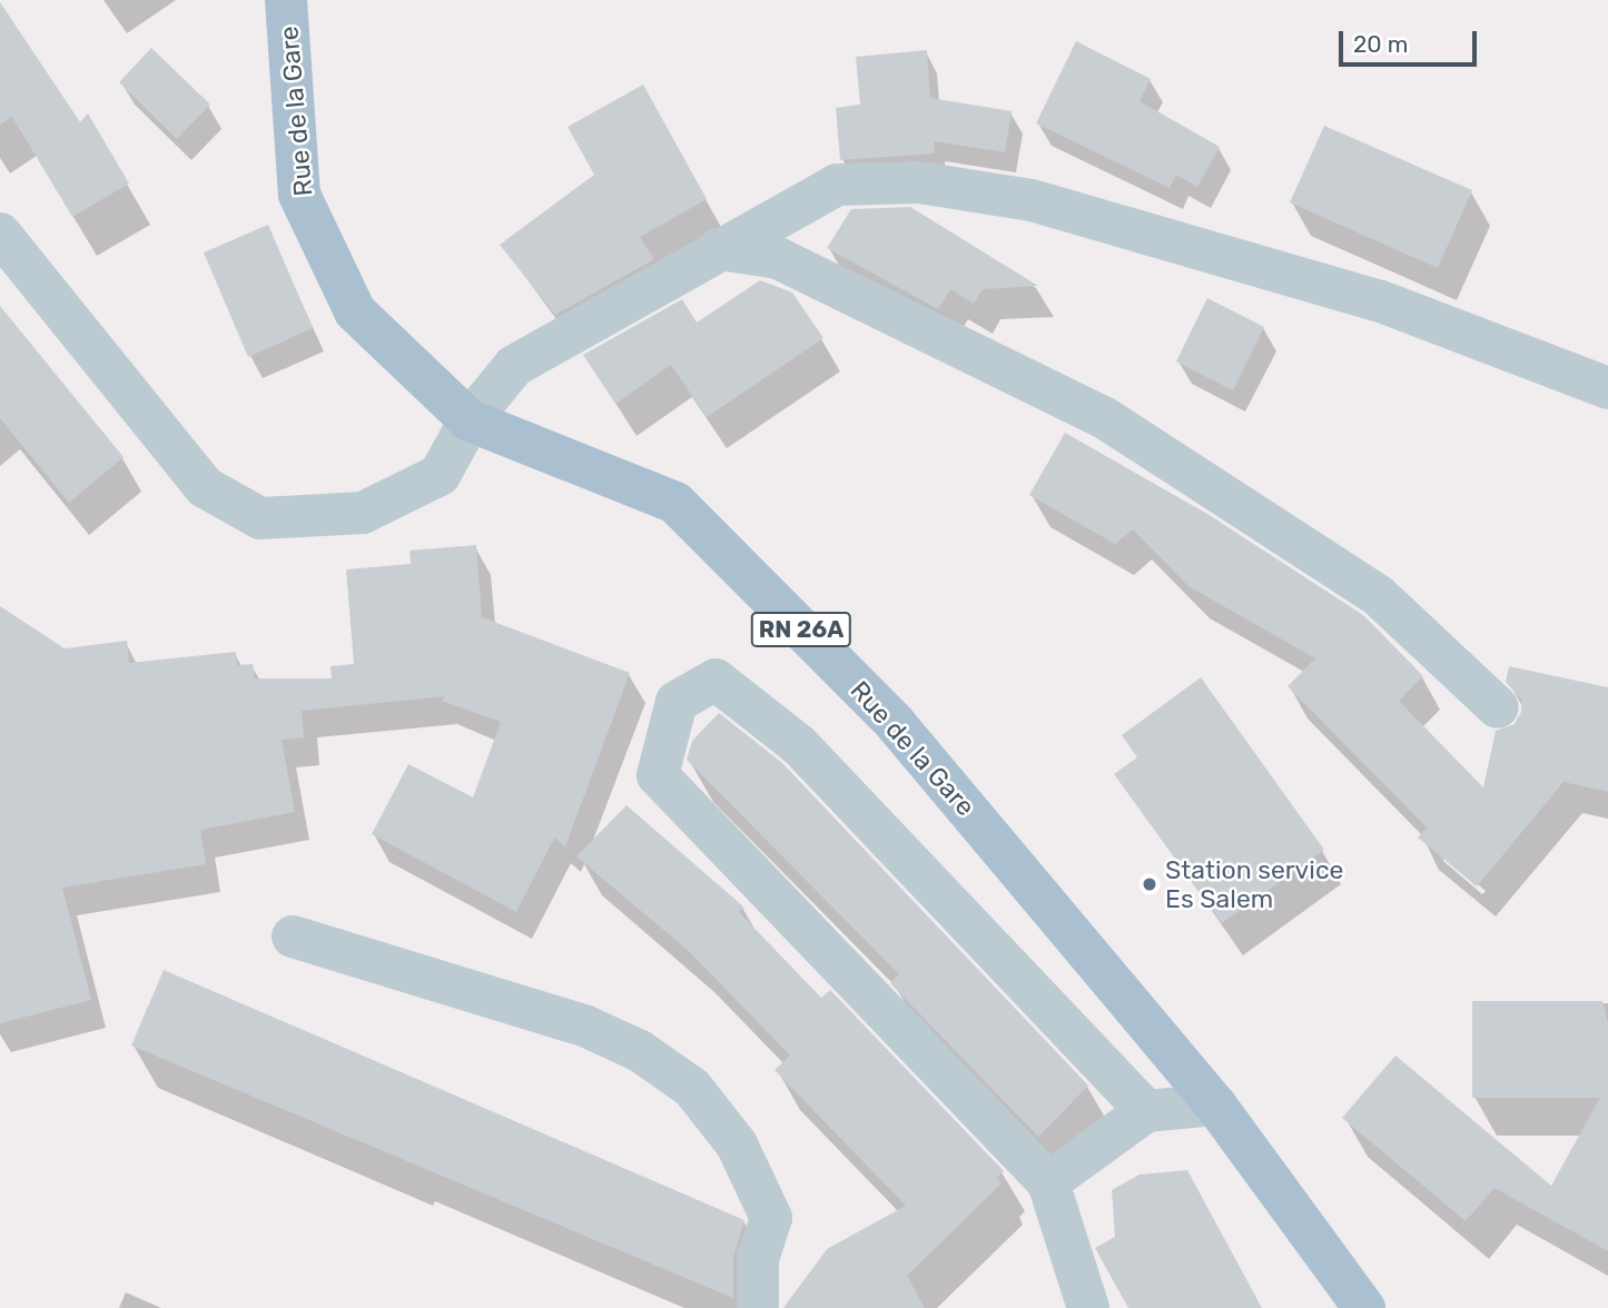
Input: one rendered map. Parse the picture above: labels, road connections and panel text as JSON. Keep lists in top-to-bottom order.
{
  "streets": {
    "main road": ["Rue de la Gare", "RN 26A"]
  },
  "places": ["Station service Es Salem"],
  "scale_bar": "20 m"
}
